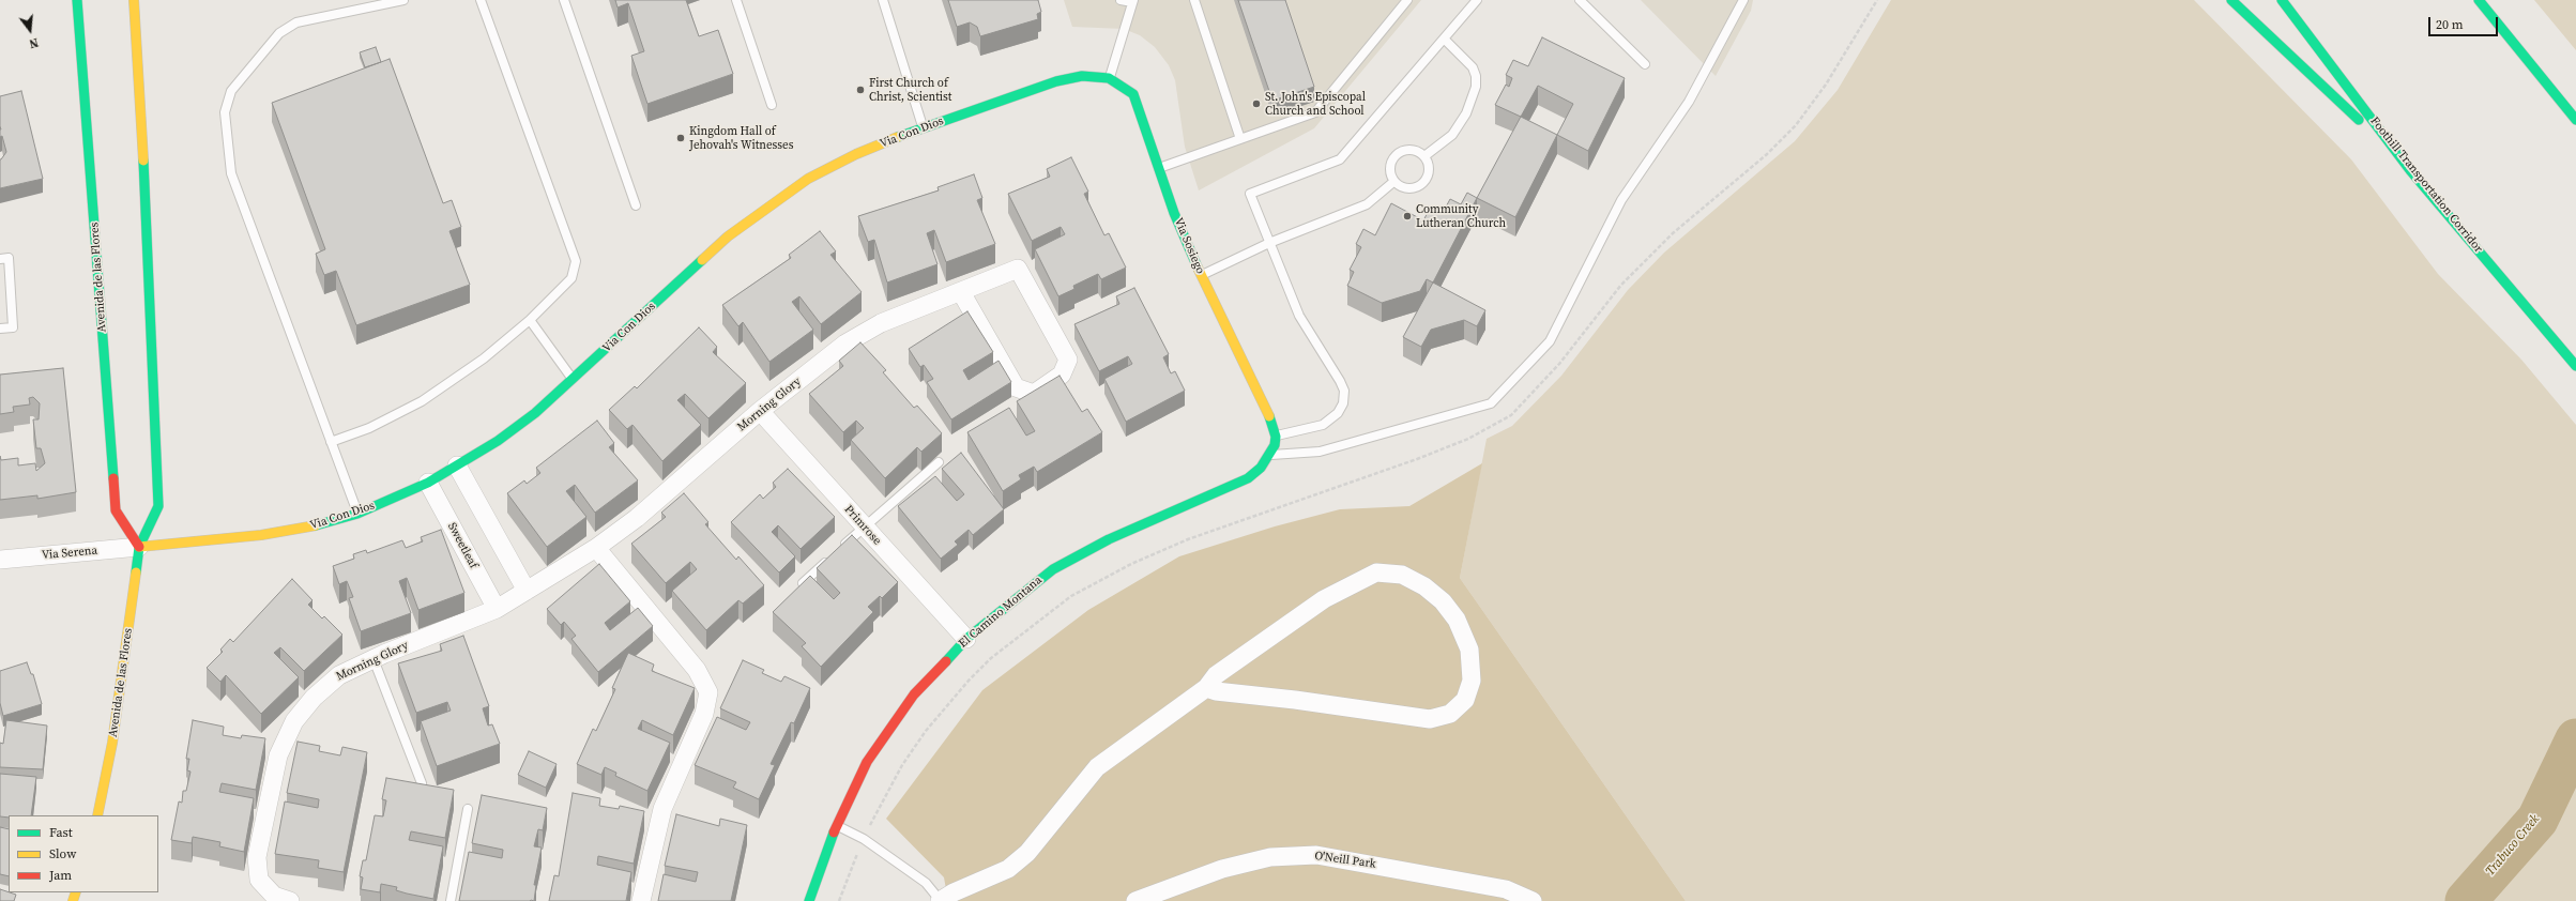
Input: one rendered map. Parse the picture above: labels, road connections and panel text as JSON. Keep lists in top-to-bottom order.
{
  "streets": {
    "main road": [
      "Via Con Dios",
      "Foothill Transportation Corridor",
      "Via Sosiego",
      "Avenida de las Flores",
      "El Camino Montana"
    ],
    "street": [
      "Morning Glory",
      "Primrose",
      "Sweetleaf",
      "Via Serena",
      "O'Neill Park"
    ]
  },
  "crossings": [
    ["Via Con Dios", "Via Sosiego"],
    ["Via Con Dios", "Avenida de las Flores"],
    ["Via Con Dios", "Sweetleaf"],
    ["Via Con Dios", "Via Serena"],
    ["Via Sosiego", "El Camino Montana"],
    ["Avenida de las Flores", "Via Serena"],
    ["Morning Glory", "Primrose"],
    ["Morning Glory", "Sweetleaf"],
    ["Primrose", "El Camino Montana"]
  ],
  "water": ["Trabuco Creek"],
  "places": [
    "First Church of Christ, Scientist",
    "St. John's Episcopal Church and School",
    "Kingdom Hall of Jehovah's Witnesses",
    "Community Lutheran Church"
  ],
  "legend": ["Fast", "Slow", "Jam"],
  "scale_bar": "20 m",
  "north": "bottom"
}
